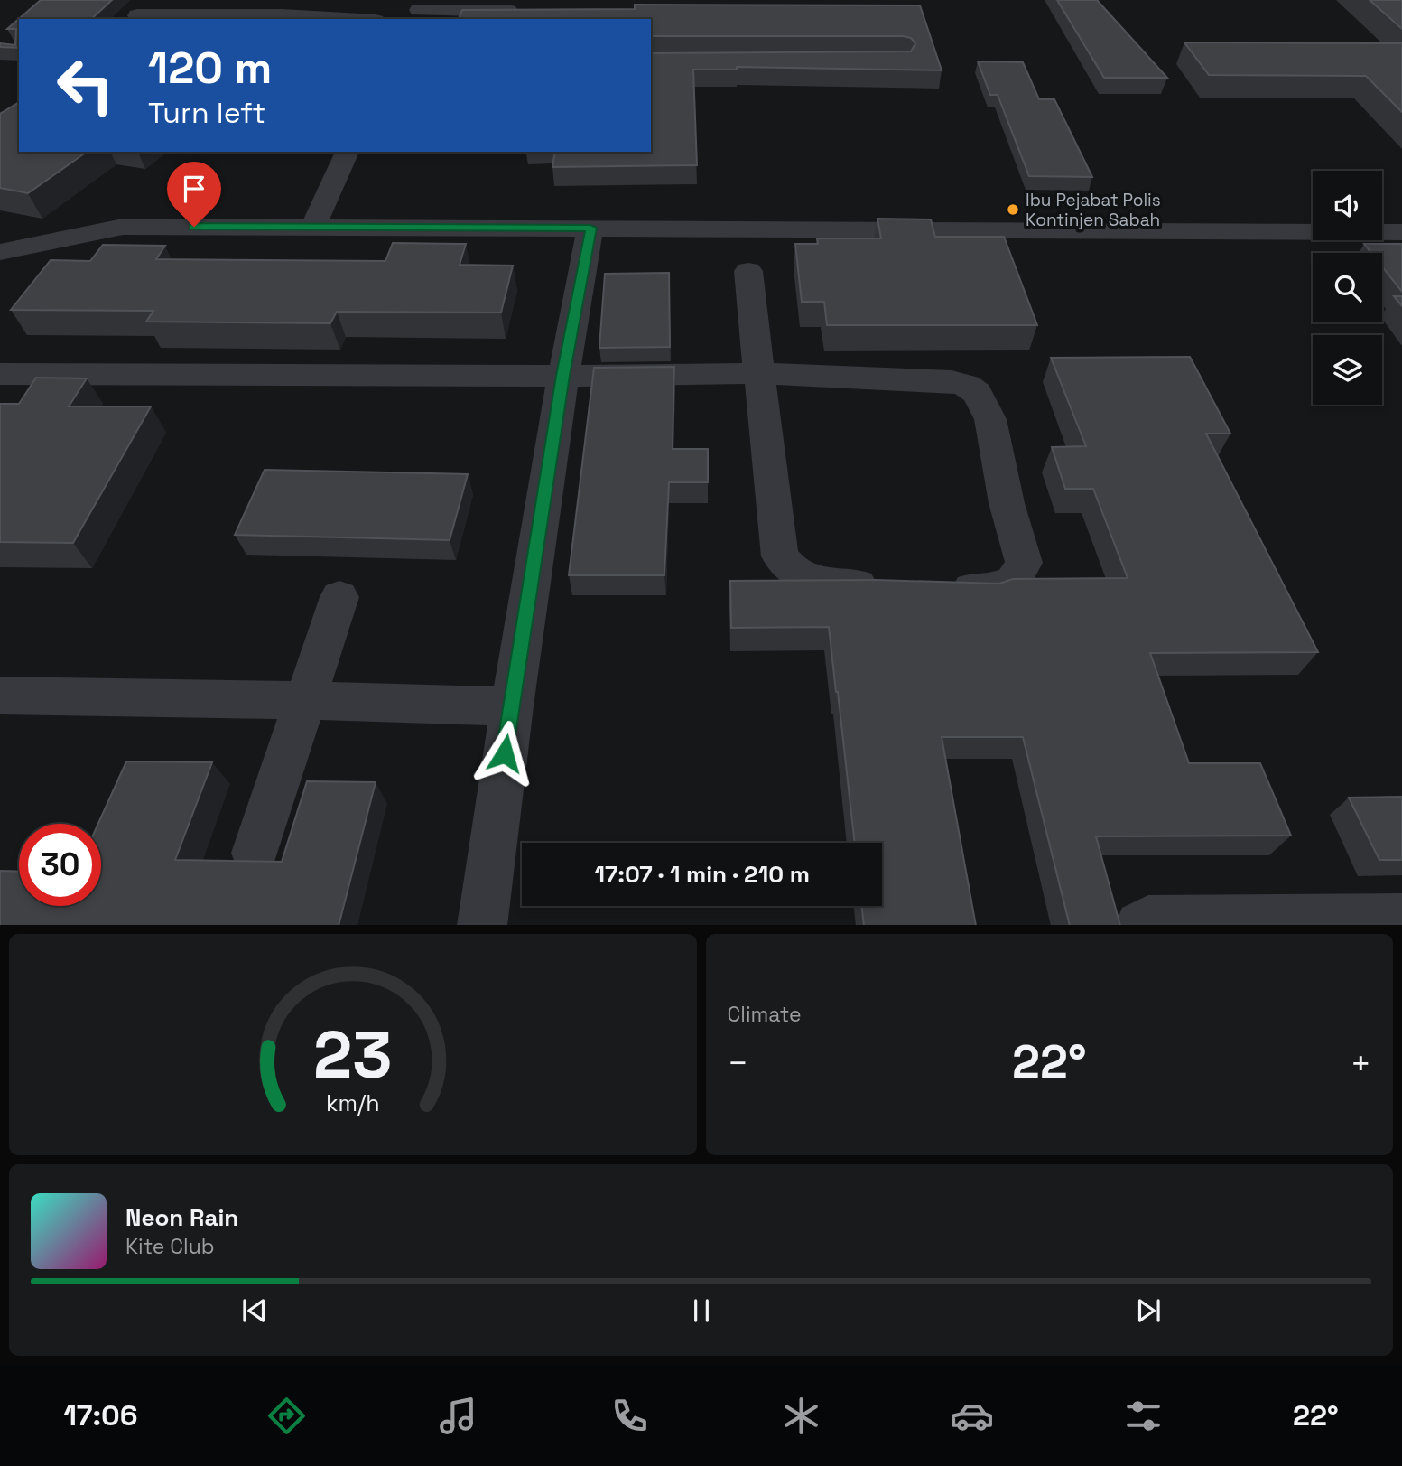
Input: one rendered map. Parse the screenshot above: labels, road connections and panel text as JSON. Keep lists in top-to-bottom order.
{
  "places": ["Ibu Pejabat Polis Kontinjen Sabah"],
  "page": {
    "turn": ["120 m", "Turn left"],
    "limit": "30",
    "trip": "17:07 · 1 min · 210 m",
    "tile": "Climate",
    "heat": ["−", "22°", "+"],
    "song": ["Neon Rain", "Kite Club"],
    "tabs": ["17:06", "22°"],
    "gauge": ["23", "km/h"]
  }
}
